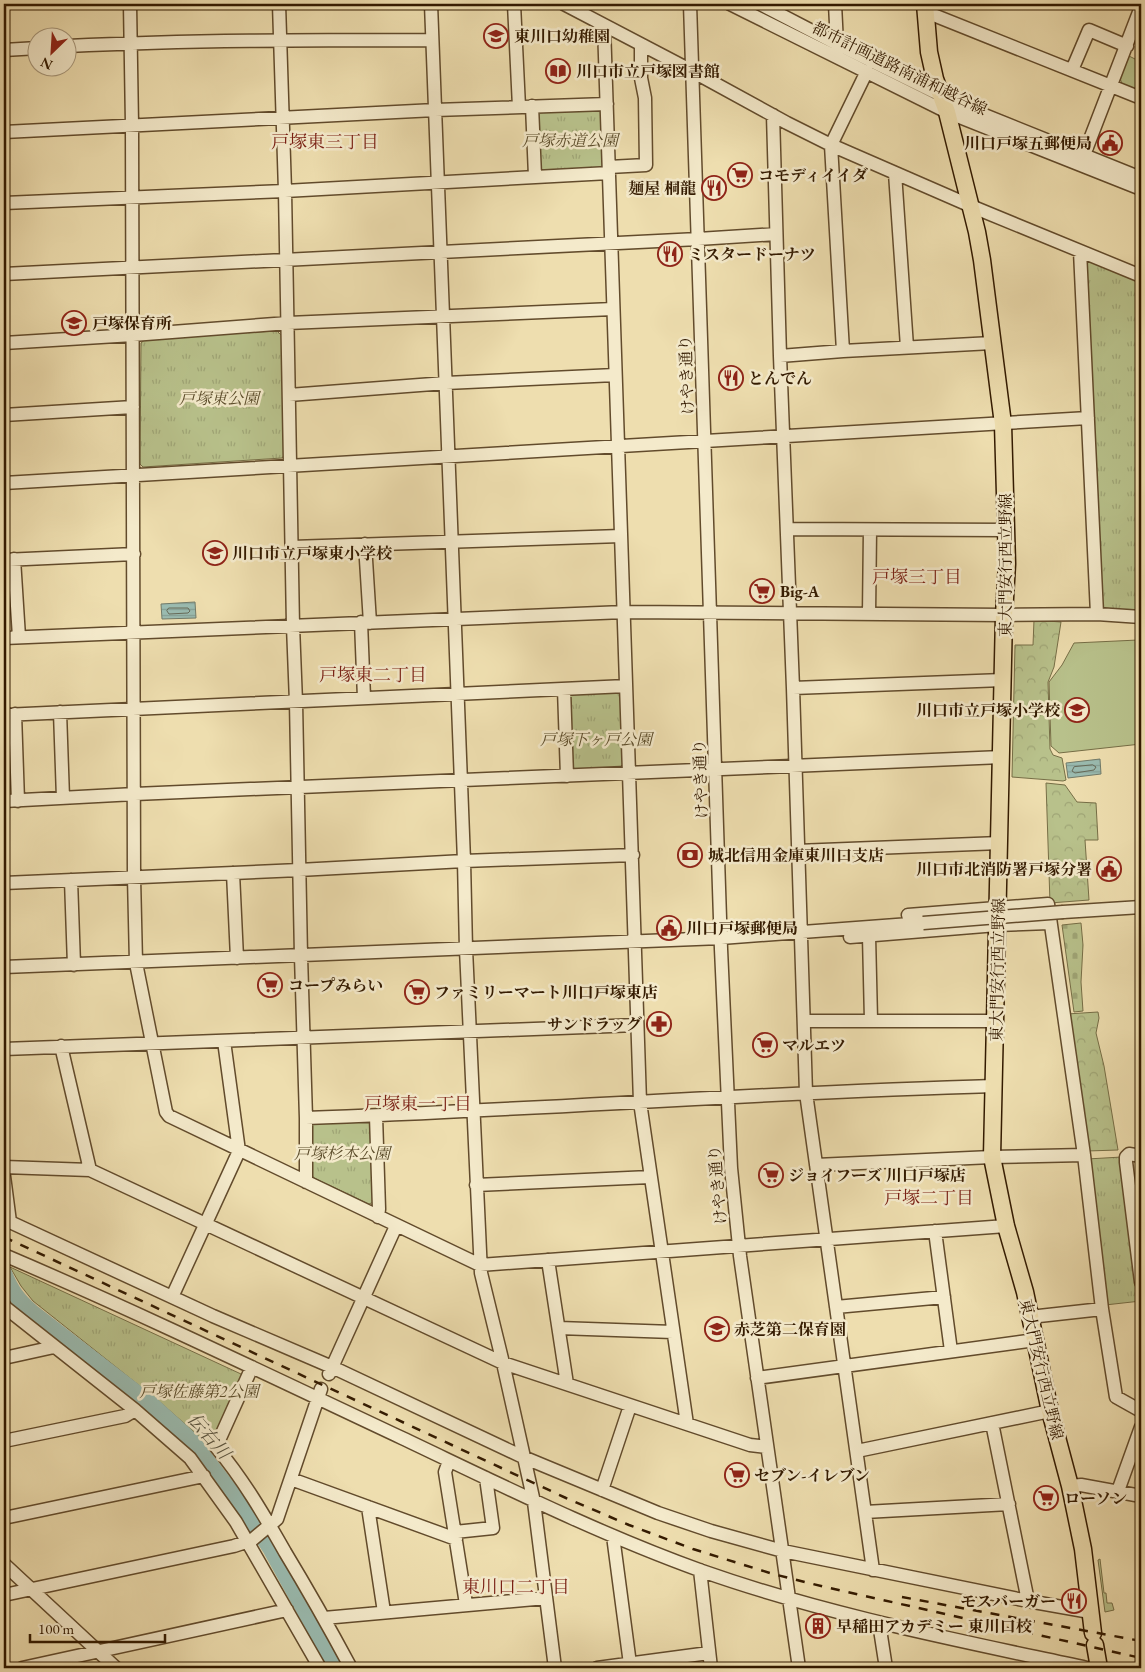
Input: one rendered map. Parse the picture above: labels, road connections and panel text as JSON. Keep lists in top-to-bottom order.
{
  "streets": {
    "main road": ["東大門安行西立野線"],
    "street": ["都市計画道路南浦和越谷線", "けやき通り"]
  },
  "crossings": [
    ["都市計画道路南浦和越谷線", "東大門安行西立野線"]
  ],
  "districts": [
    "戸塚東三丁目",
    "戸塚三丁目",
    "戸塚東二丁目",
    "戸塚東一丁目",
    "戸塚二丁目",
    "東川口二丁目"
  ],
  "water": ["伝右川"],
  "parks": [
    "戸塚赤道公園",
    "戸塚東公園",
    "戸塚下ヶ戸公園",
    "戸塚杉本公園",
    "戸塚佐藤第2公園"
  ],
  "places": {
    "school or university": [
      "東川口幼稚園",
      "戸塚保育所",
      "川口市立戸塚東小学校",
      "川口市立戸塚小学校",
      "赤芝第二保育園"
    ],
    "library": ["川口市立戸塚図書館"],
    "public building": ["川口戸塚五郵便局", "川口市北消防署戸塚分署", "川口戸塚郵便局"],
    "supermarket": [
      "コモディイイダ",
      "Big-A",
      "コープみらい",
      "ファミリーマート川口戸塚東店",
      "マルエツ",
      "ジョイフーズ 川口戸塚店",
      "セブン-イレブン",
      "ローソン"
    ],
    "restaurant": [
      "麺屋 桐龍",
      "ミスタードーナツ",
      "とんでん",
      "モスバーガー"
    ],
    "bank": ["城北信用金庫東川口支店"],
    "pharmacy": ["サンドラッグ"],
    "building": ["早稲田アカデミー 東川口校"]
  },
  "scale_bar": "100 m",
  "north": "bottom left"
}
